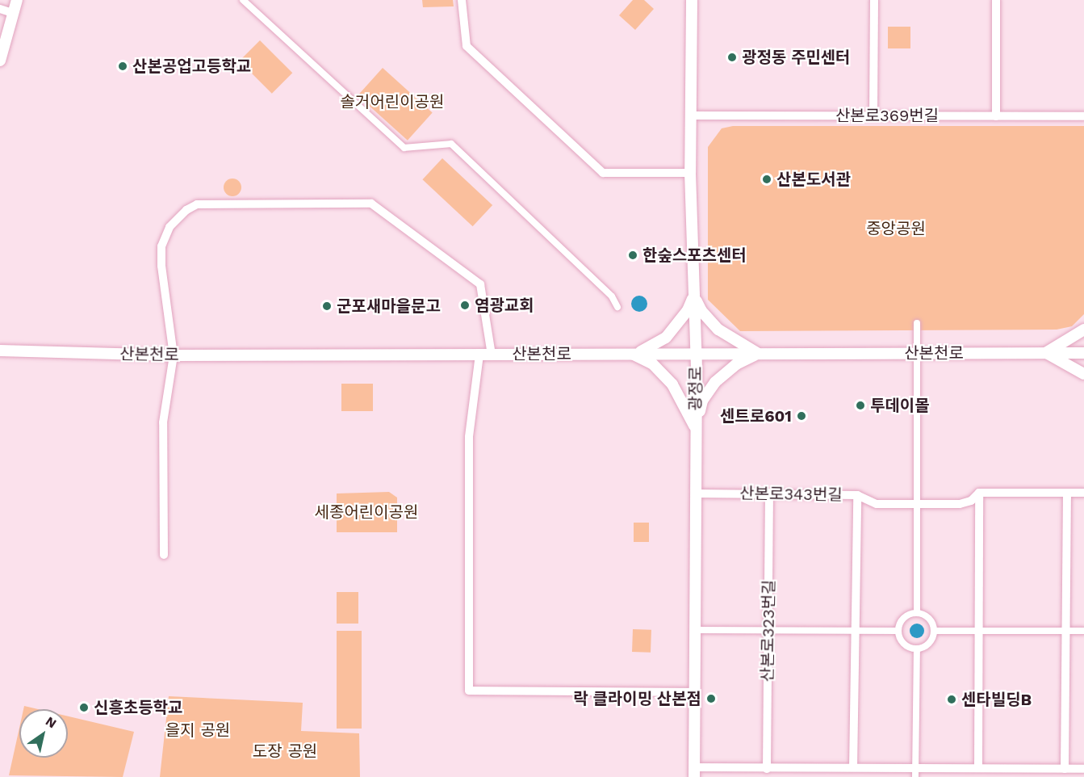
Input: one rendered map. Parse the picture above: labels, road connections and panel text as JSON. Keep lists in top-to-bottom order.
{
  "streets": {
    "street": [
      "산본로369번길",
      "산본천로",
      "광정로",
      "산본로343번길",
      "산본로323번길"
    ]
  },
  "crossings": [
    ["산본로369번길", "광정로"],
    ["산본천로", "광정로"],
    ["광정로", "산본로343번길"],
    ["산본로343번길", "산본로323번길"]
  ],
  "parks": [
    "솔거어린이공원",
    "중앙공원",
    "세종어린이공원",
    "을지 공원",
    "도장 공원"
  ],
  "places": [
    "광정동 주민센터",
    "산본공업고등학교",
    "산본도서관",
    "한숲스포츠센터",
    "염광교회",
    "군포새마을문고",
    "투데이몰",
    "센트로601",
    "락 클라이밍 산본점",
    "센타빌딩B",
    "신흥초등학교"
  ],
  "north": "top right"
}
